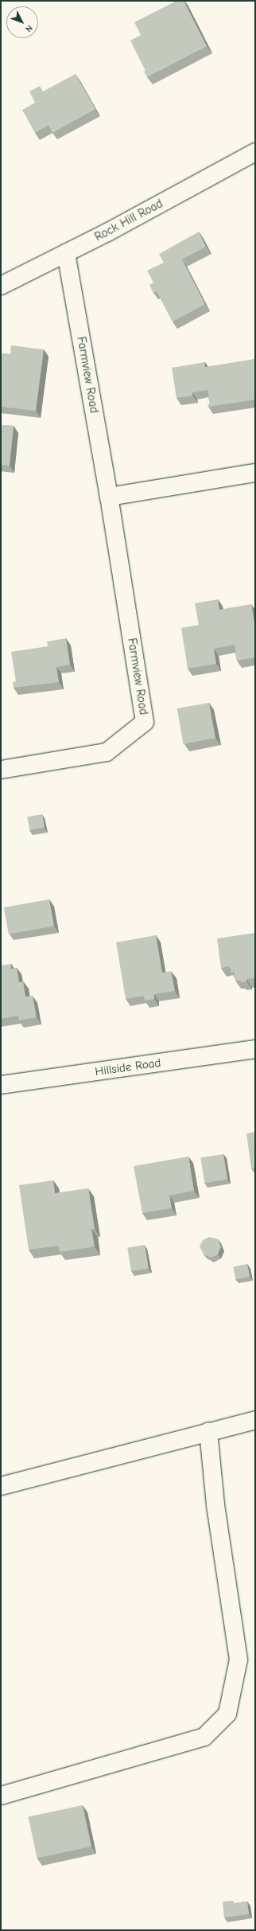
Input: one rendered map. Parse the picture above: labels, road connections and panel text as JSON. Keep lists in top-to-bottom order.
{
  "streets": {
    "street": ["Rock Hill Road", "Farmview Road", "Hillside Road"]
  },
  "crossings": [
    ["Rock Hill Road", "Farmview Road"]
  ],
  "north": "bottom right"
}
